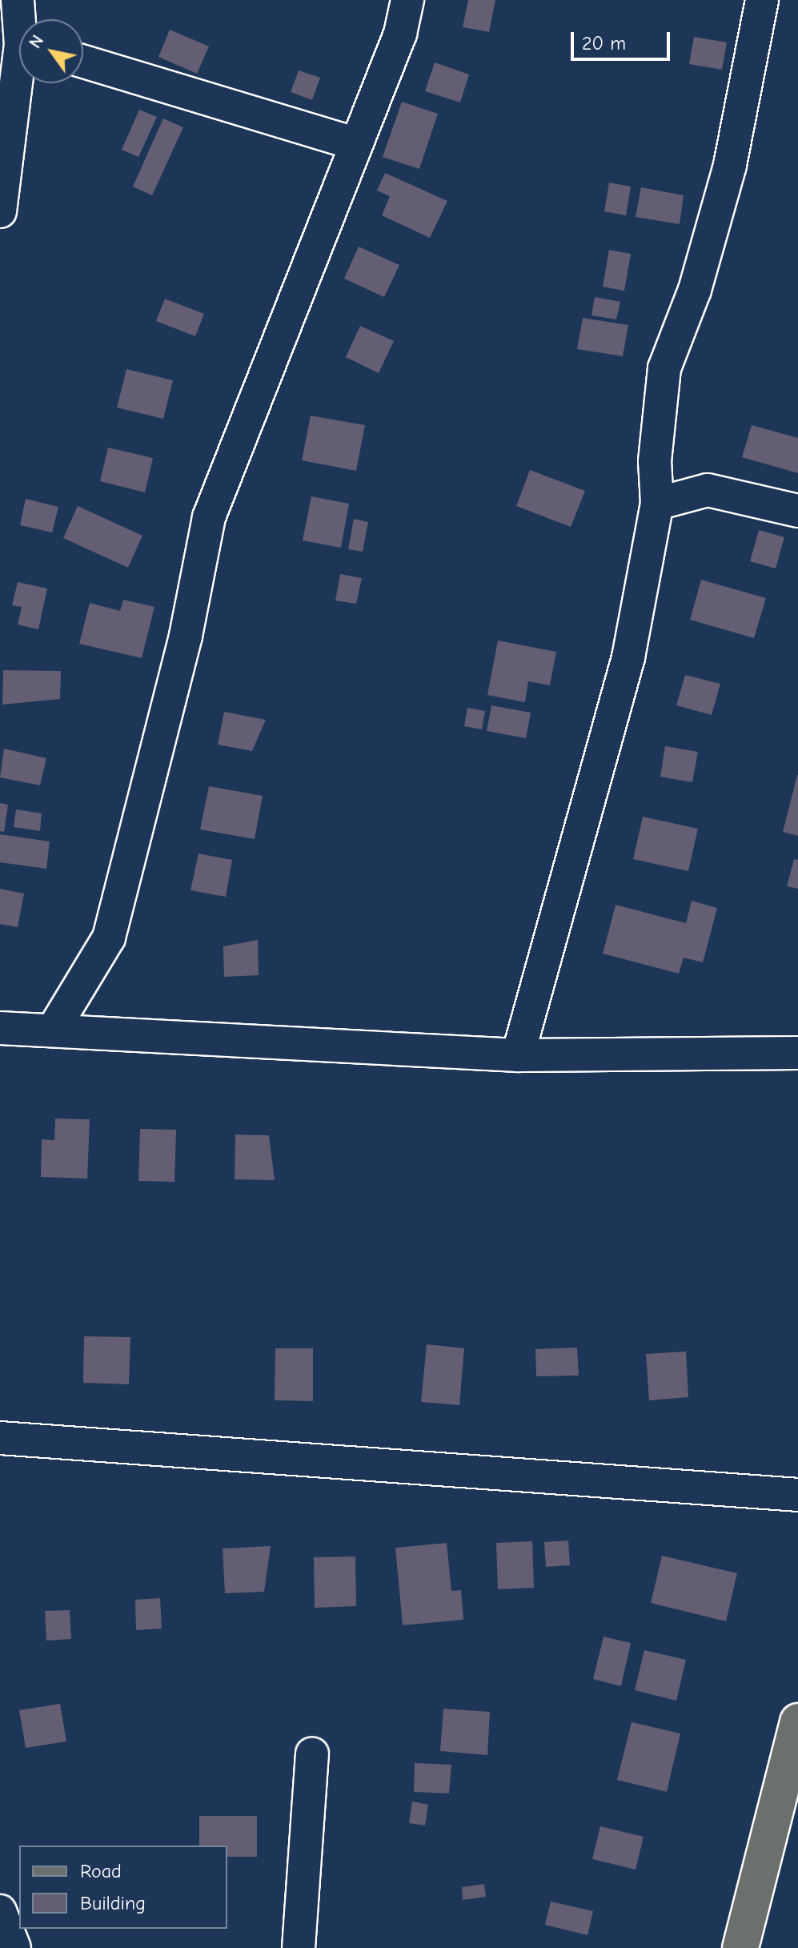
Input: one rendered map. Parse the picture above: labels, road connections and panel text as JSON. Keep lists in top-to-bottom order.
{
  "legend": ["Road", "Building"],
  "scale_bar": "20 m",
  "north": "top left"
}
